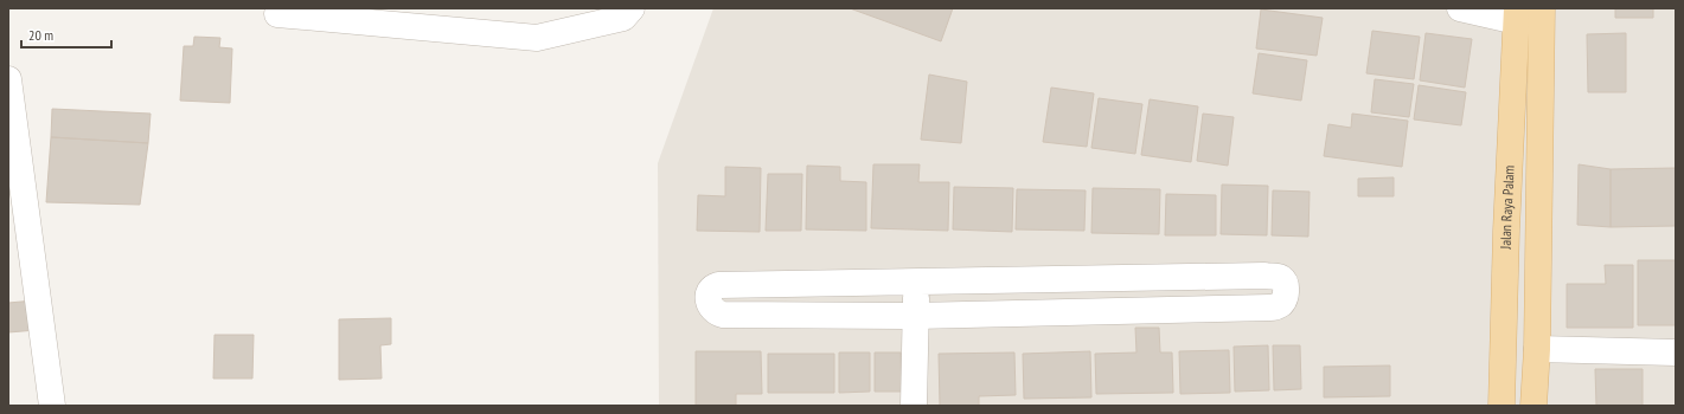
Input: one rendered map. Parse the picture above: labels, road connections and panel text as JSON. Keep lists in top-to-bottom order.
{
  "streets": {
    "main road": ["Jalan Raya Palam"]
  },
  "scale_bar": "20 m"
}
